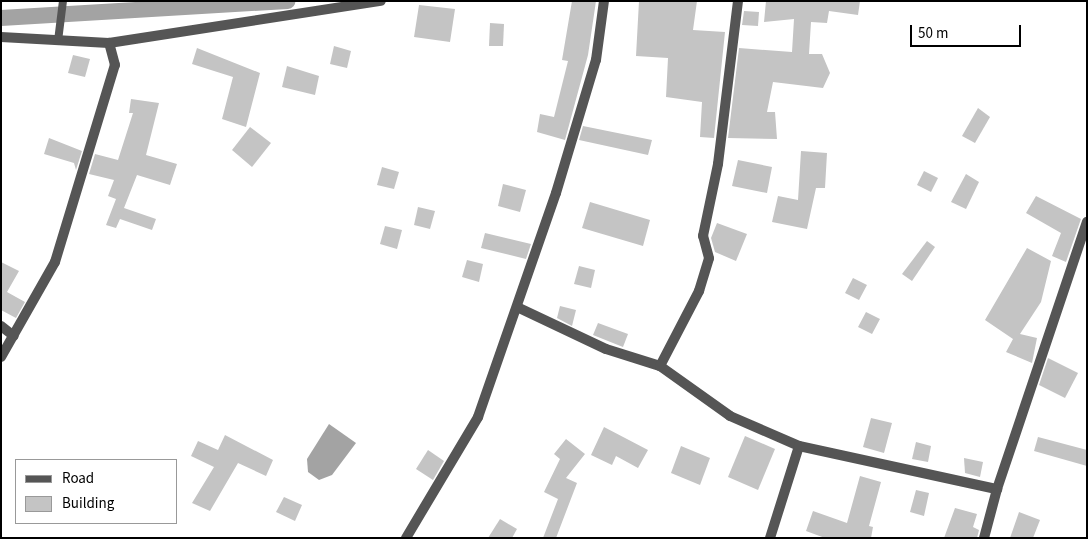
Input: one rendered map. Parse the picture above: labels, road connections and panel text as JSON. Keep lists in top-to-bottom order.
{
  "legend": ["Road", "Building"],
  "scale_bar": "50 m"
}
